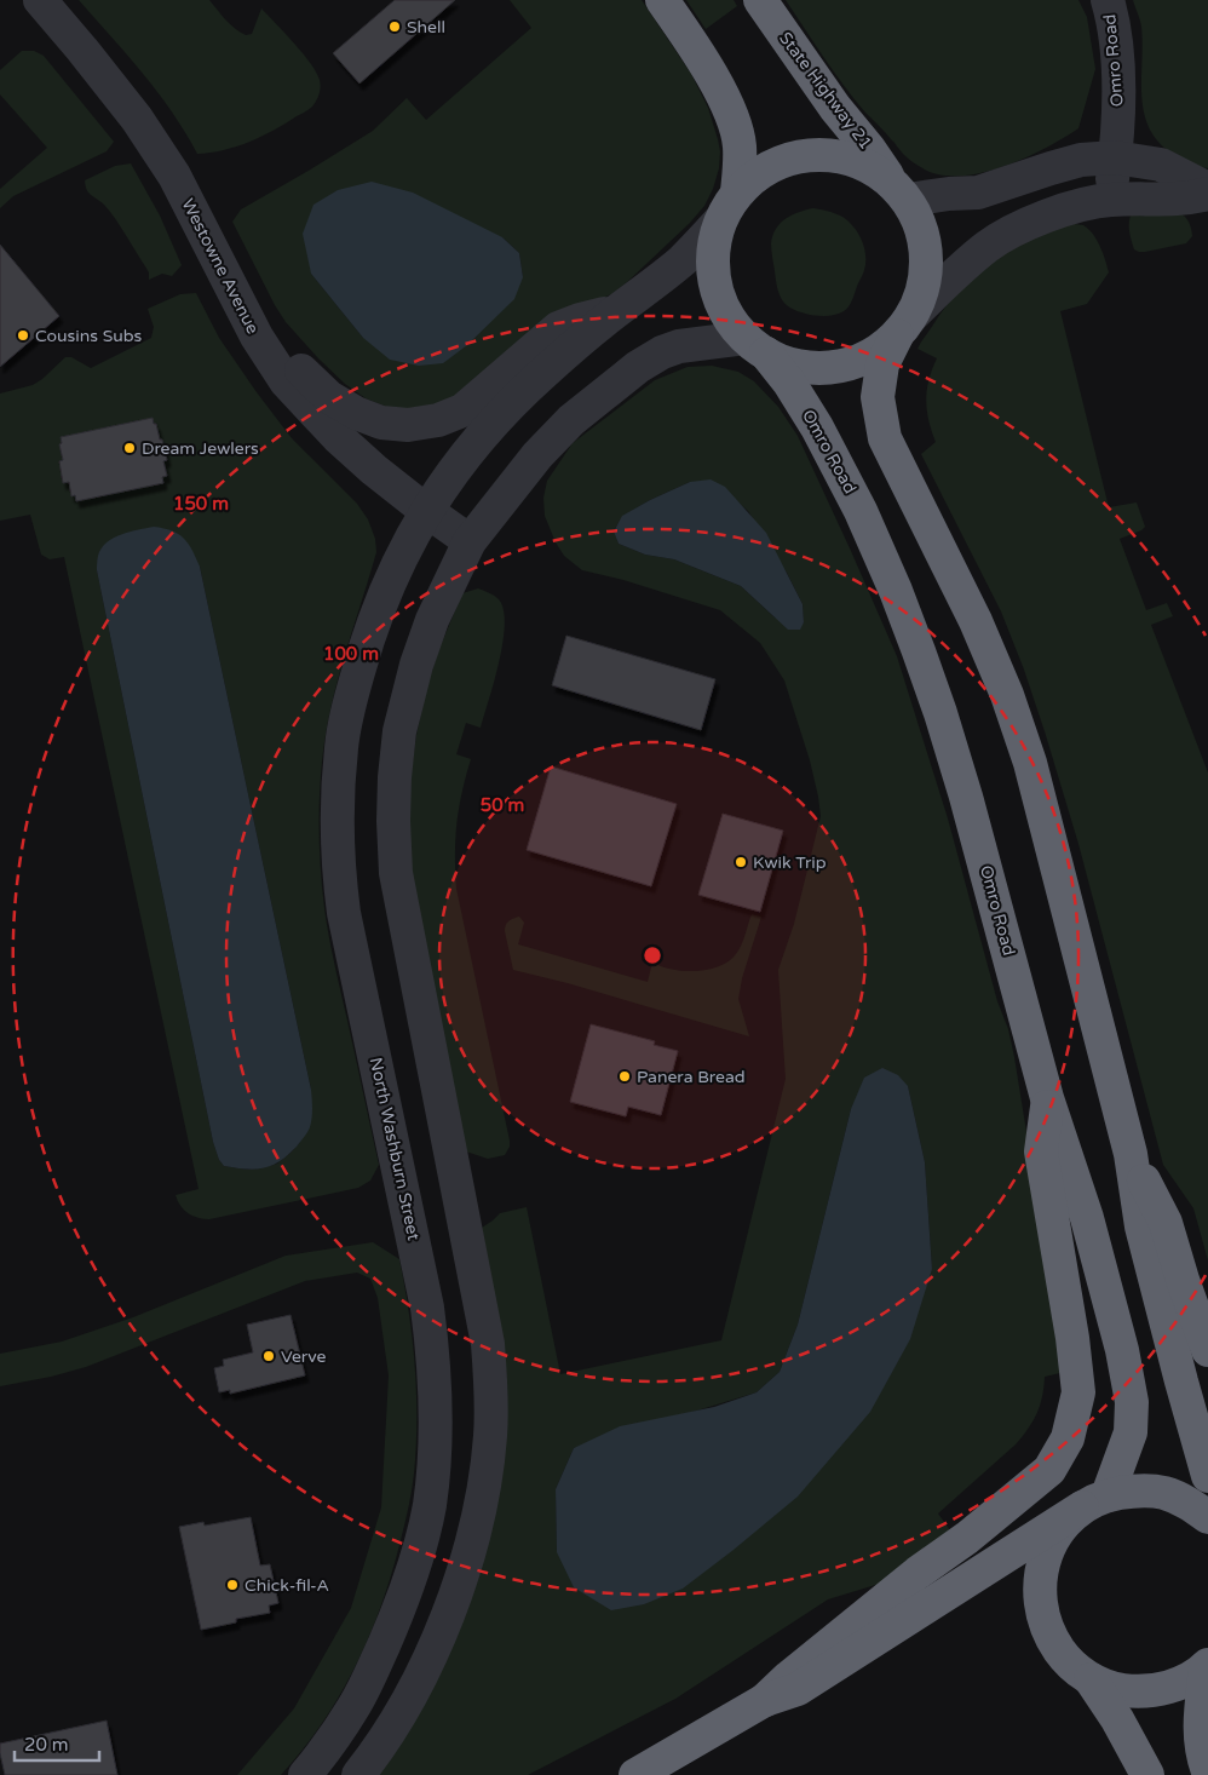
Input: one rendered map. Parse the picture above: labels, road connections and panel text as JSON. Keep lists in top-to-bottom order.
{
  "streets": {
    "highway": ["Omro Road", "State Highway 21"],
    "street": ["Westowne Avenue", "North Washburn Street"]
  },
  "crossings": [
    ["Omro Road", "State Highway 21"],
    ["Westowne Avenue", "North Washburn Street"]
  ],
  "places": [
    "Shell",
    "Cousins Subs",
    "Dream Jewlers",
    "Kwik Trip",
    "Panera Bread",
    "Verve",
    "Chick-fil-A"
  ],
  "scale_bar": "20 m",
  "rings": ["150 m", "100 m", "50 m"]
}
